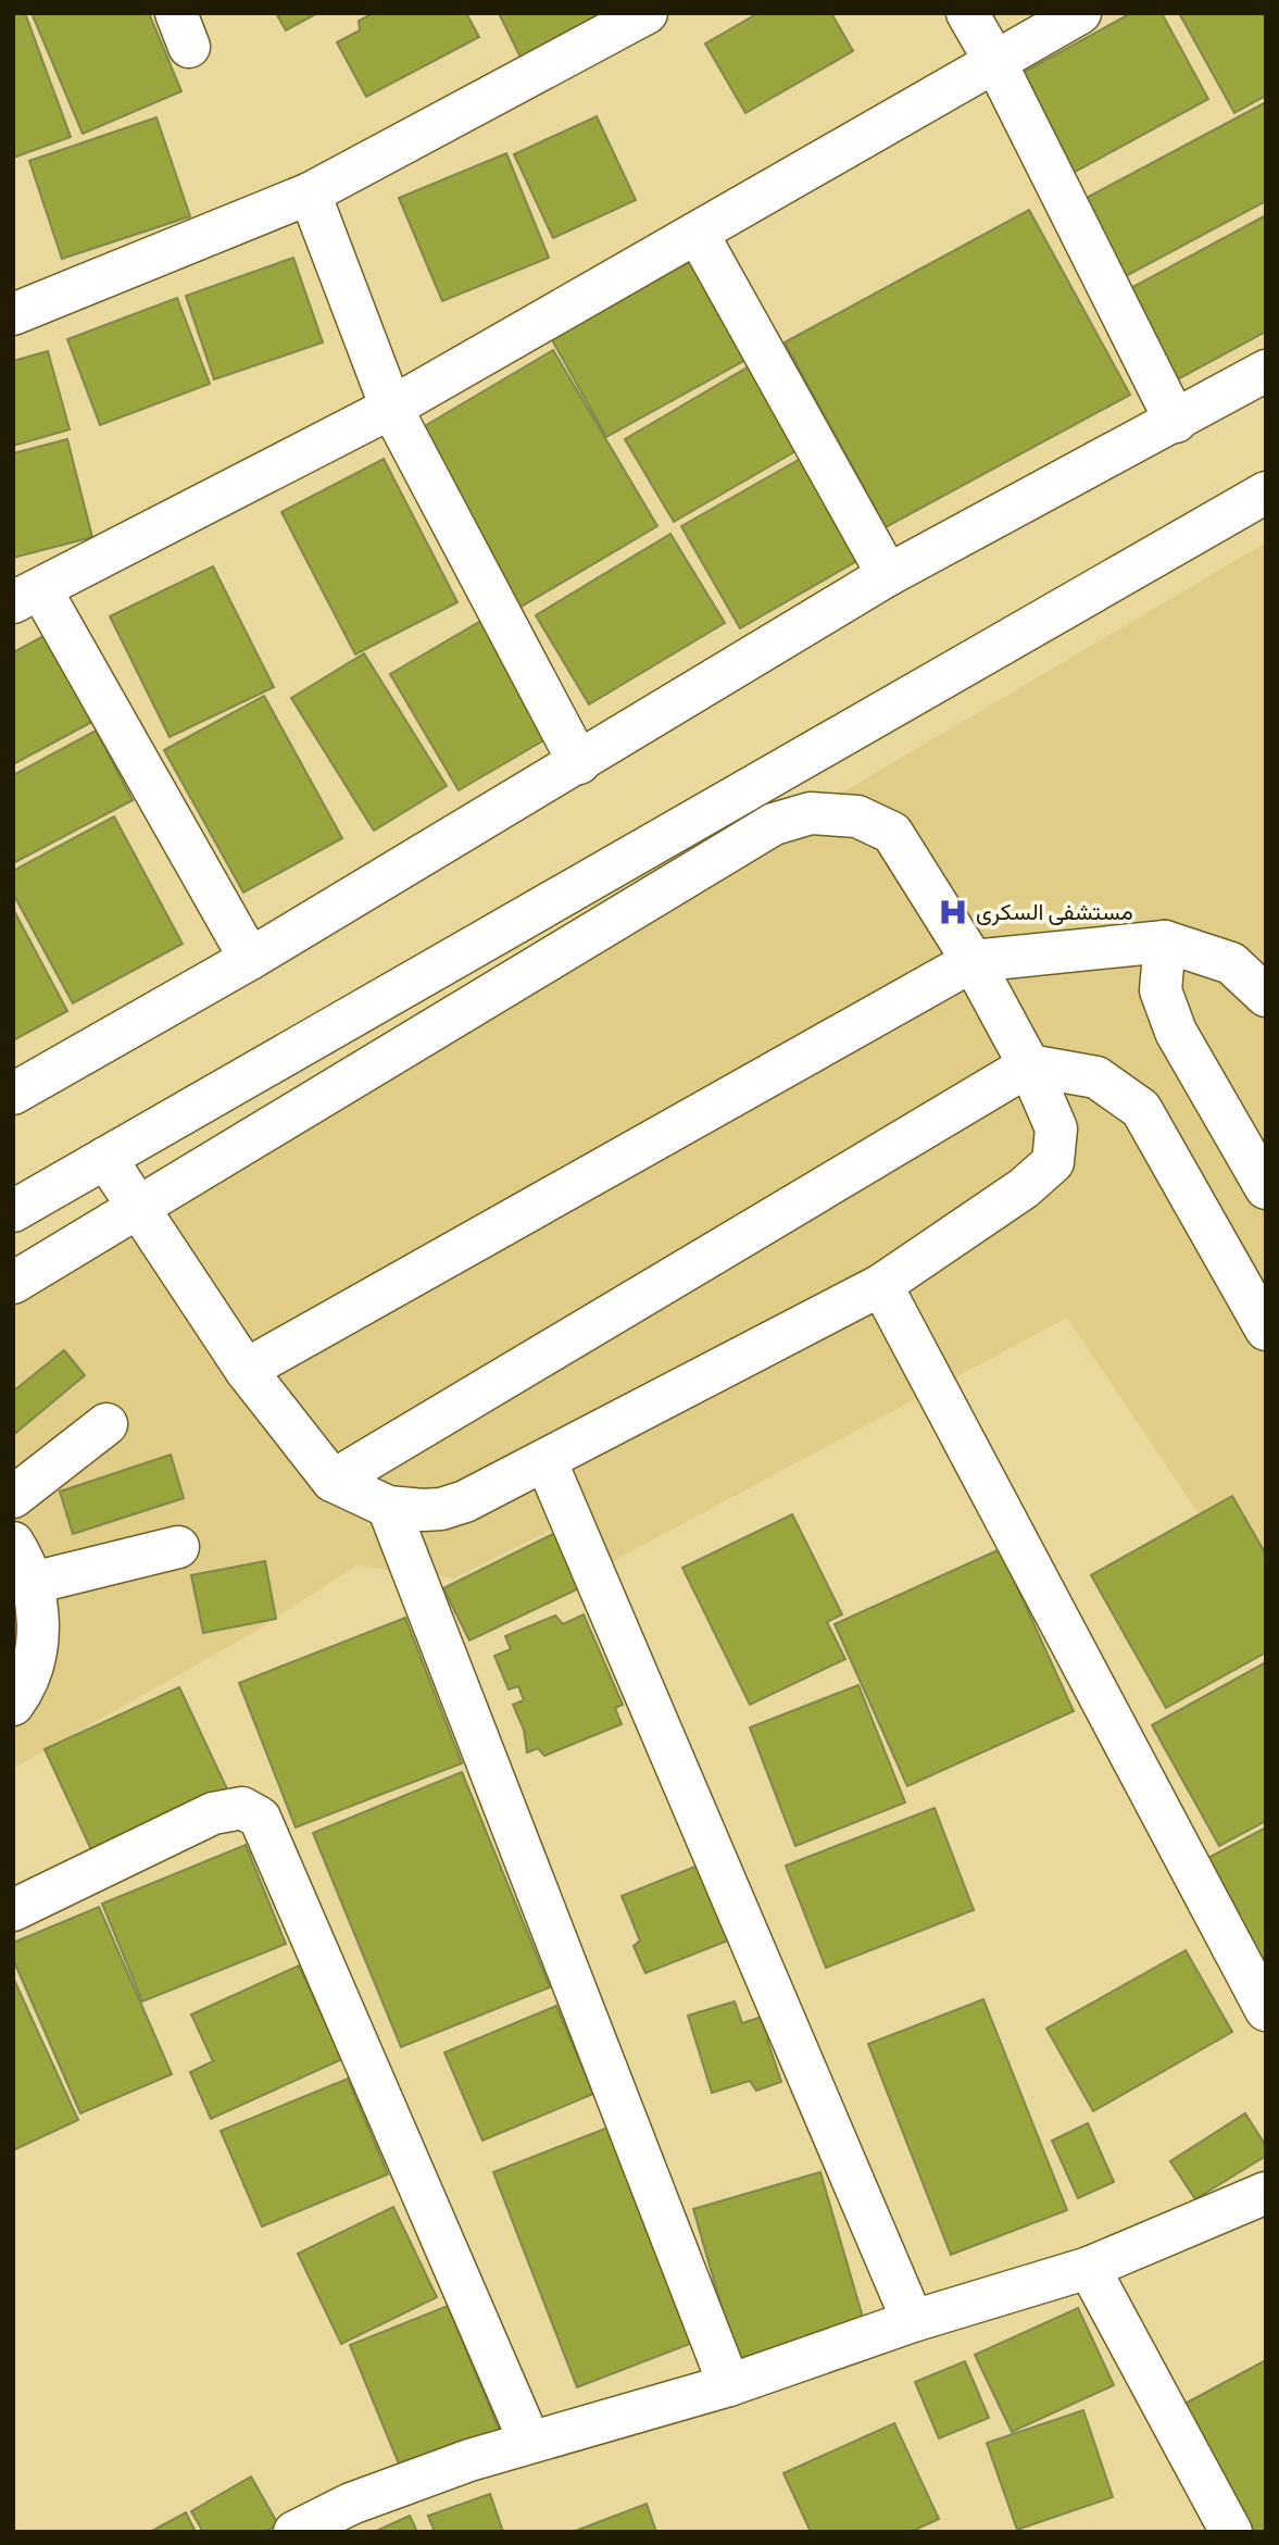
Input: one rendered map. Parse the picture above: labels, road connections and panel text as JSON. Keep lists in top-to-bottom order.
{
  "places": {
    "hospital": ["مستشفى السكرى"]
  }
}
